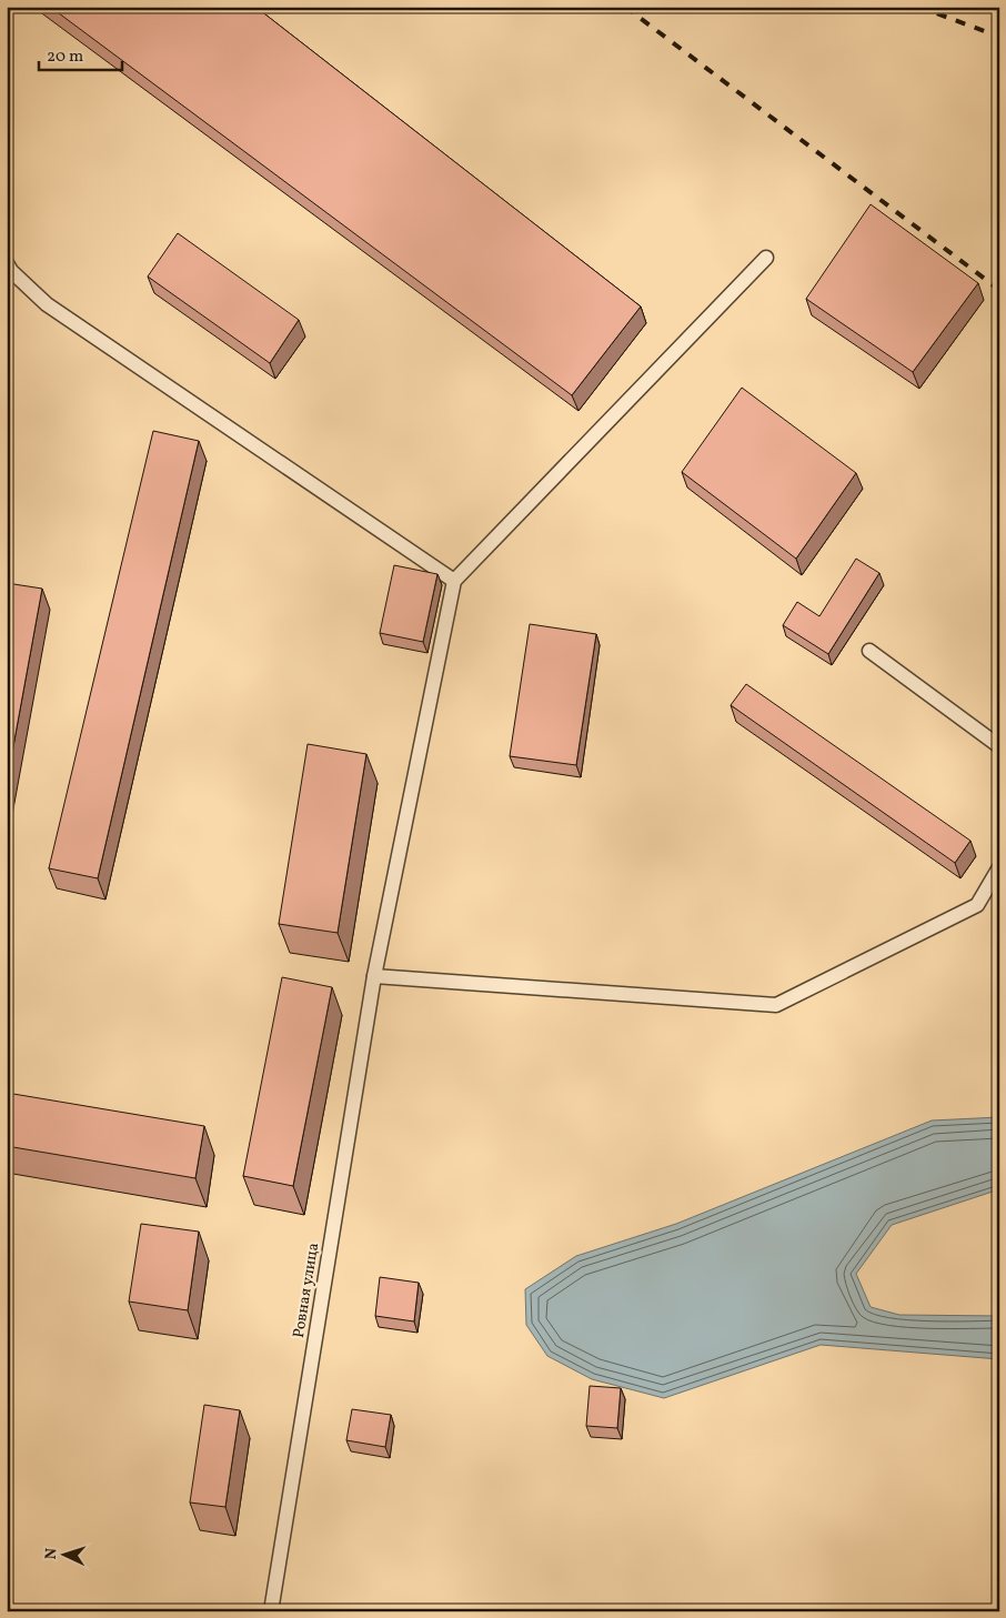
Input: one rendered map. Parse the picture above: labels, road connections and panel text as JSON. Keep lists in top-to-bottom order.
{
  "streets": {
    "lane": ["Ровная улица"]
  },
  "scale_bar": "20 m",
  "north": "left"
}
